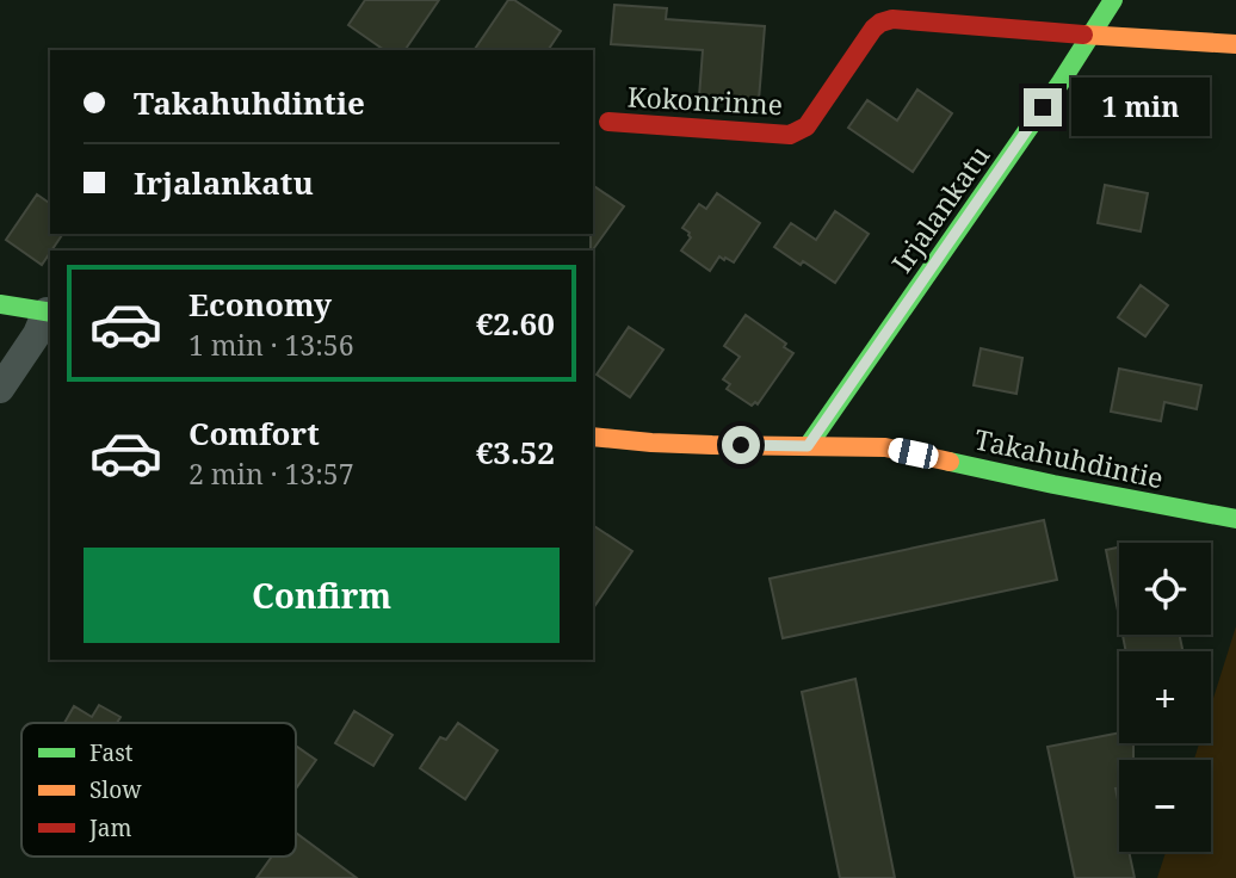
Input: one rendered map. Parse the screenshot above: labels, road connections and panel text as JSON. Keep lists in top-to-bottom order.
{
  "streets": {
    "street": ["Kokonrinne", "Irjalankatu", "Takahuhdintie"]
  },
  "crossings": [
    ["Kokonrinne", "Irjalankatu"],
    ["Irjalankatu", "Takahuhdintie"]
  ],
  "legend": ["Fast", "Slow", "Jam"],
  "page": {
    "banner": ["Takahuhdintie", "Irjalankatu"],
    "bubble": "1 min",
    "list": [
      {
        "name": "Economy",
        "note": "1 min · 13:56",
        "value": "€2.60"
      },
      {
        "name": "Comfort",
        "note": "2 min · 13:57",
        "value": "€3.52"
      }
    ],
    "buttons": "Confirm",
    "map_buttons": ["+", "−"]
  }
}
